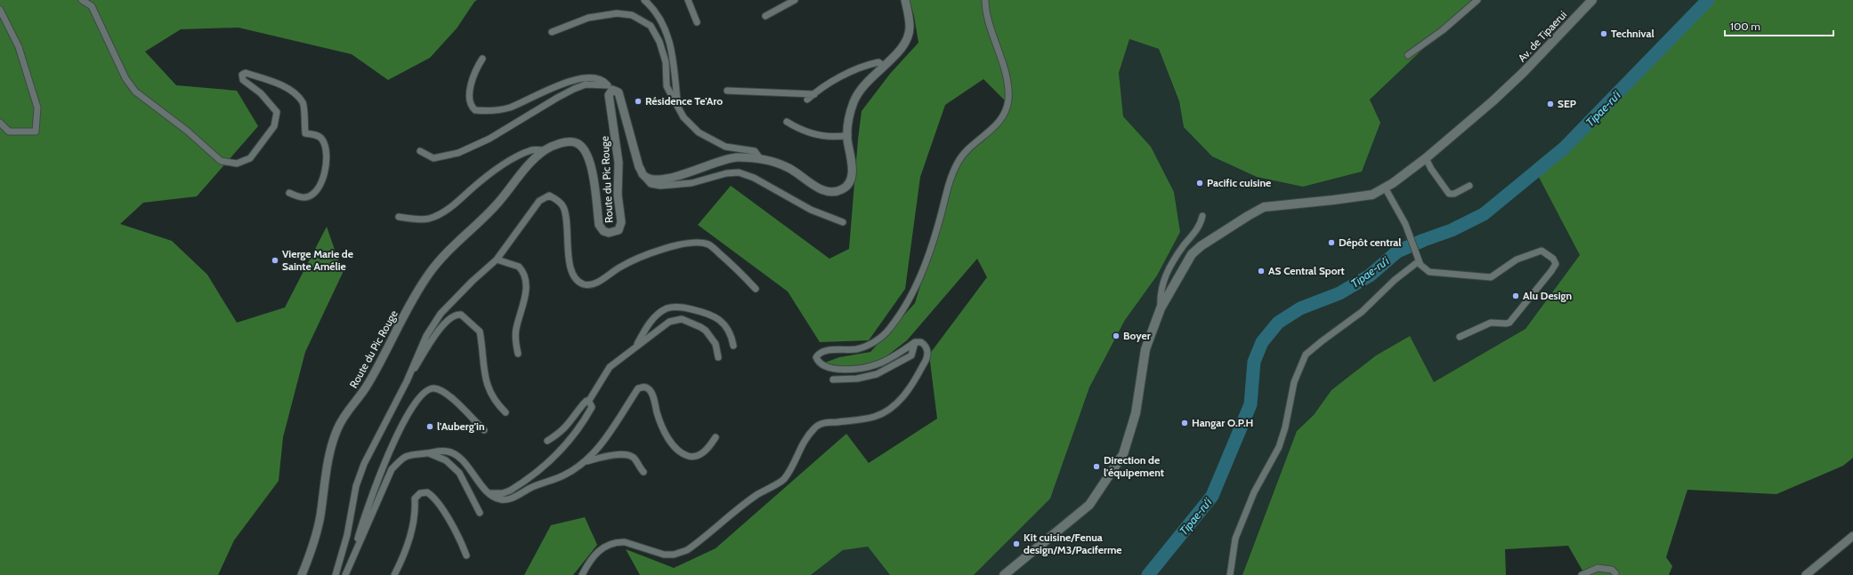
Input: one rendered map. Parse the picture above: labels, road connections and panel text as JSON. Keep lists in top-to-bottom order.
{
  "streets": {
    "main road": ["Av. de Tipaerui"],
    "street": ["Route du Pic Rouge"]
  },
  "water": ["Tipae-ru’i"],
  "places": [
    "Technival",
    "Résidence Te'Aro",
    "SEP",
    "Pacific cuisine",
    "Dépôt central",
    "Vierge Marie de Sainte Amélie",
    "AS Central Sport",
    "Alu Design",
    "Boyer",
    "Hangar O.P.H",
    "l'Auberg'in",
    "Direction de l'équipement",
    "Kit cuisine/Fenua design/M3/Paciferme"
  ],
  "scale_bar": "100 m"
}
